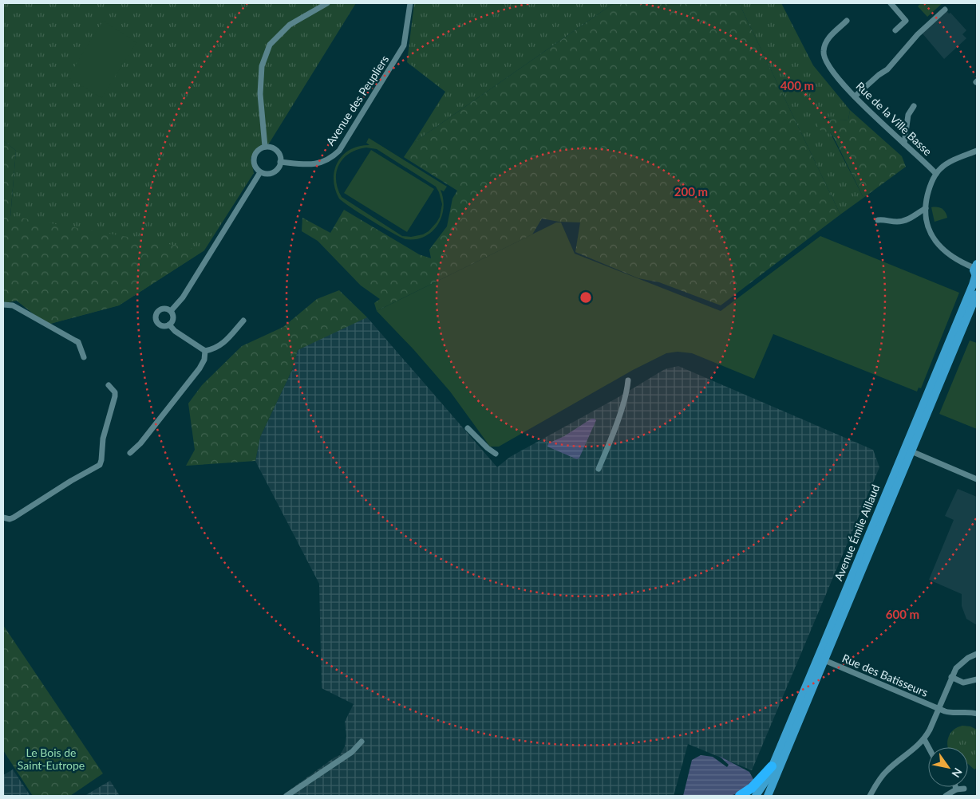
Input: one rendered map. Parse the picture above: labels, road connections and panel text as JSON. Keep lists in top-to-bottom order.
{
  "streets": {
    "main road": ["Avenue Émile Aillaud"],
    "street": ["Avenue des Peupliers", "Rue de la Ville Basse", "Rue des Batisseurs"]
  },
  "crossings": [
    ["Avenue Émile Aillaud", "Rue des Batisseurs"]
  ],
  "parks": ["Le Bois de Saint-Eutrope"],
  "north": "bottom right",
  "rings": ["400 m", "200 m", "600 m"]
}
